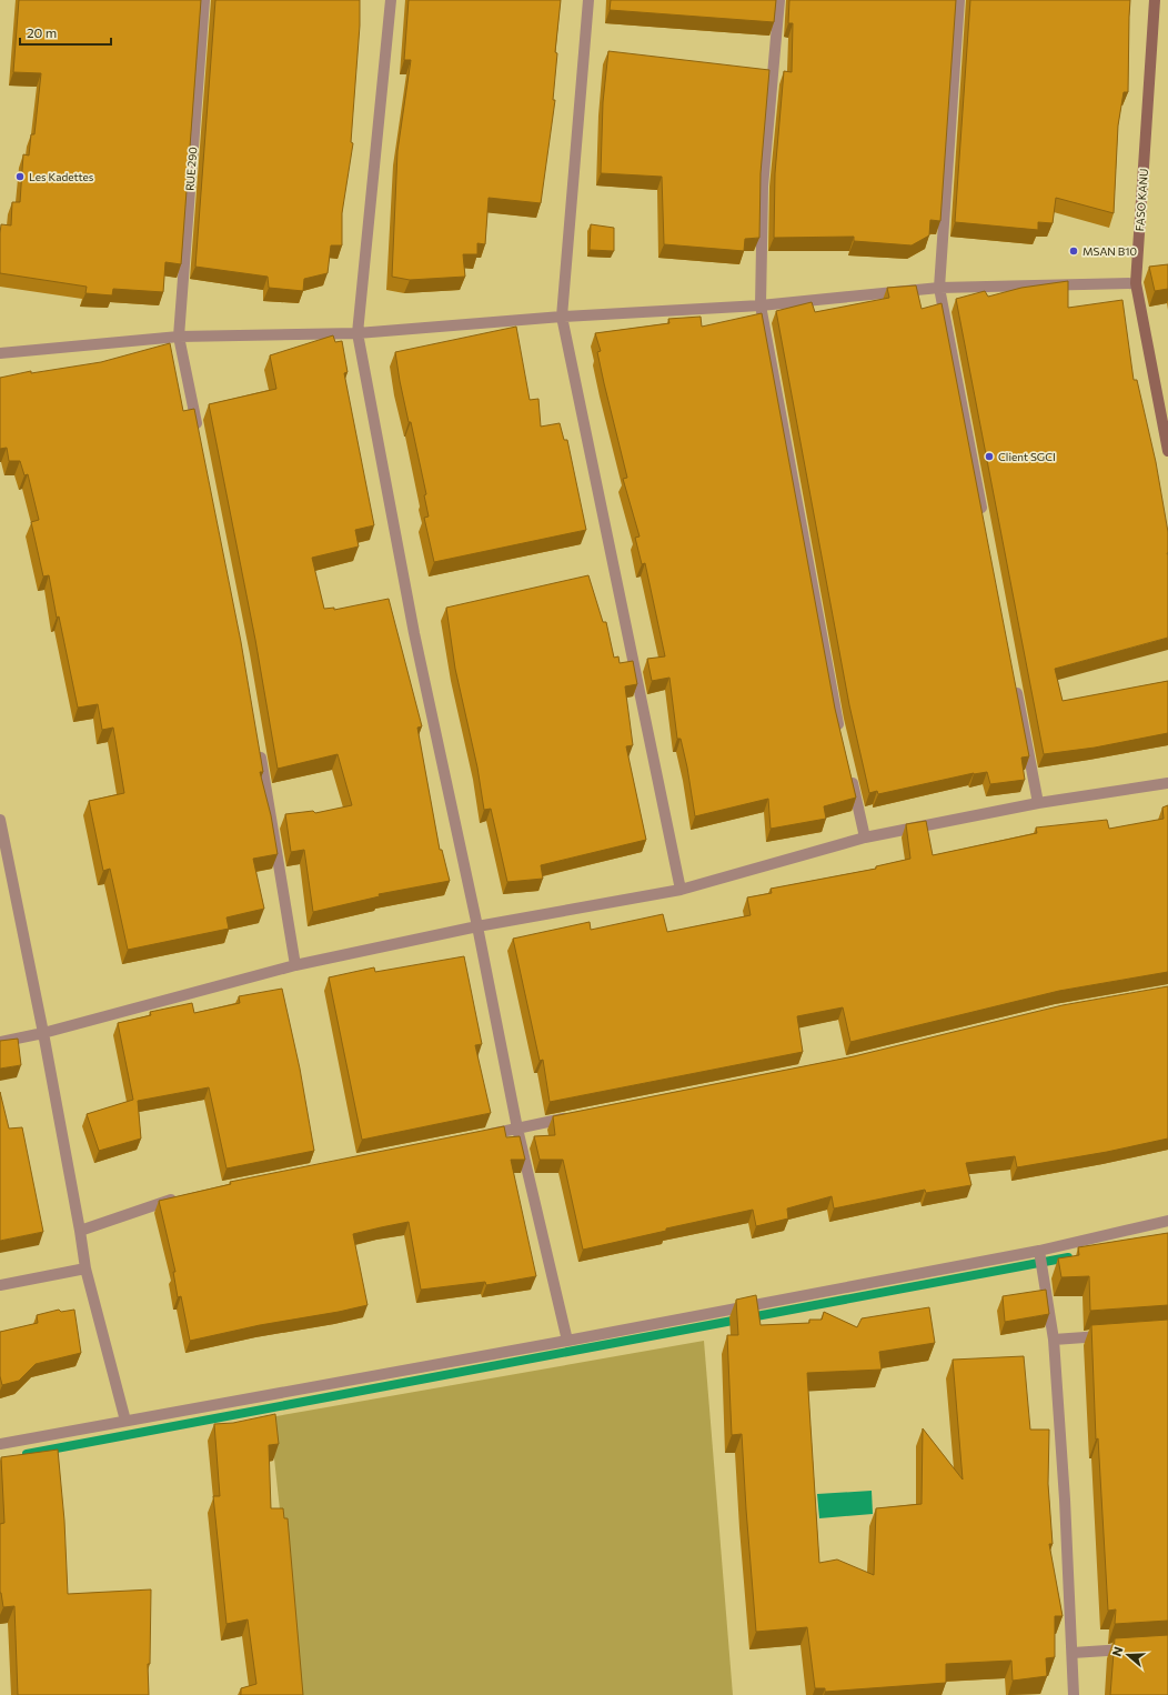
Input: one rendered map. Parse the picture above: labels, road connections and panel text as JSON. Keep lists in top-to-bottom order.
{
  "streets": {
    "main road": ["FASO KANU"],
    "street": ["RUE 290"]
  },
  "places": ["Les Kadettes", "MSAN B10", "Client SGCI"],
  "scale_bar": "20 m",
  "north": "left"
}
